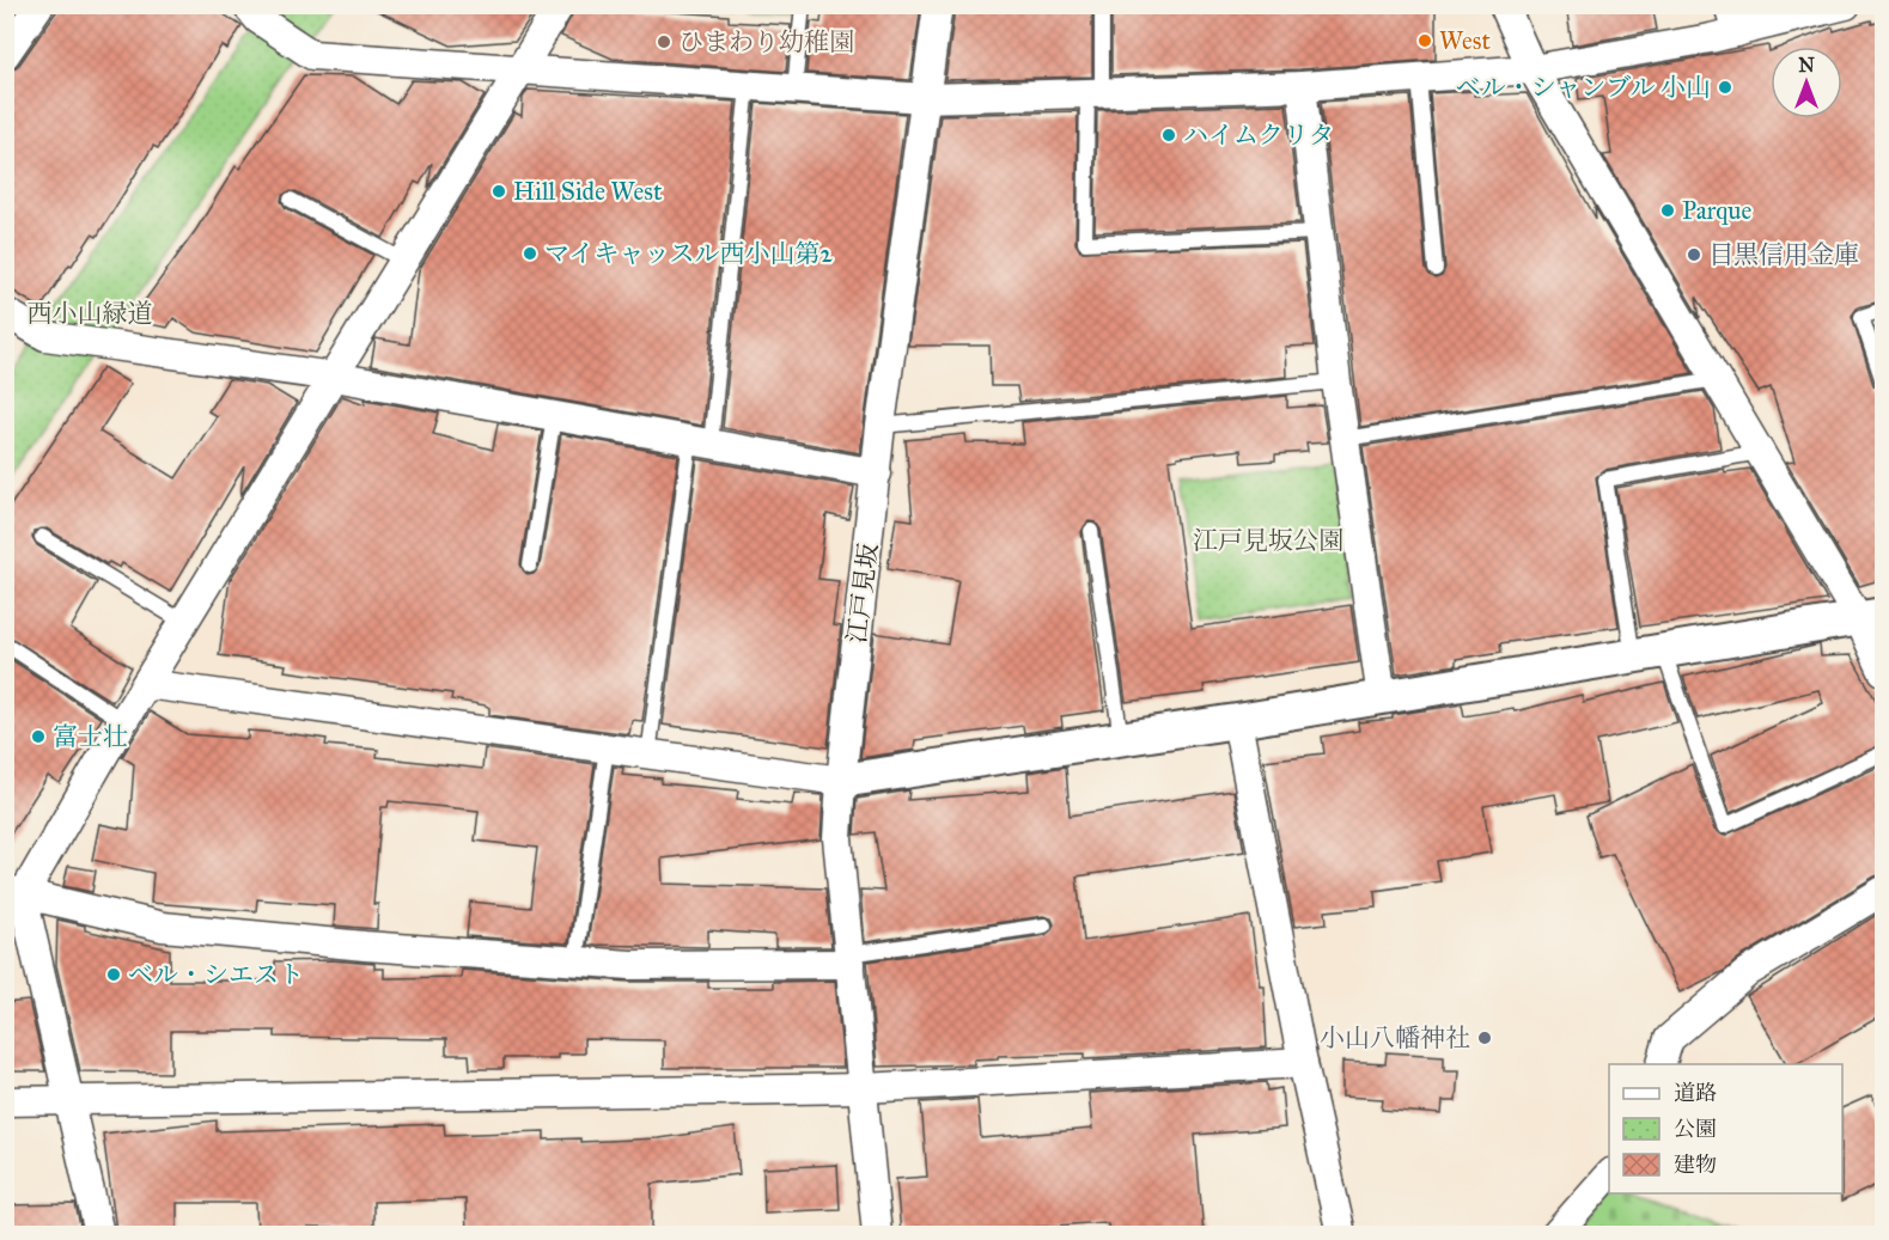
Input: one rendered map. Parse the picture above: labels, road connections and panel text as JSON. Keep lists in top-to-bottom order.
{
  "streets": {
    "street": ["江戸見坂"]
  },
  "parks": ["西小山緑道", "江戸見坂公園"],
  "places": [
    "West",
    "ひまわり幼稚園",
    "ベル・シャンブル 小山",
    "ハイムクリタ",
    "Hill Side West",
    "Parque",
    "マイキャッスル西小山第2",
    "目黒信用金庫",
    "富士壮",
    "ベル・シエスト",
    "小山八幡神社"
  ],
  "legend": ["道路", "公園", "建物"],
  "north": "top"
}
